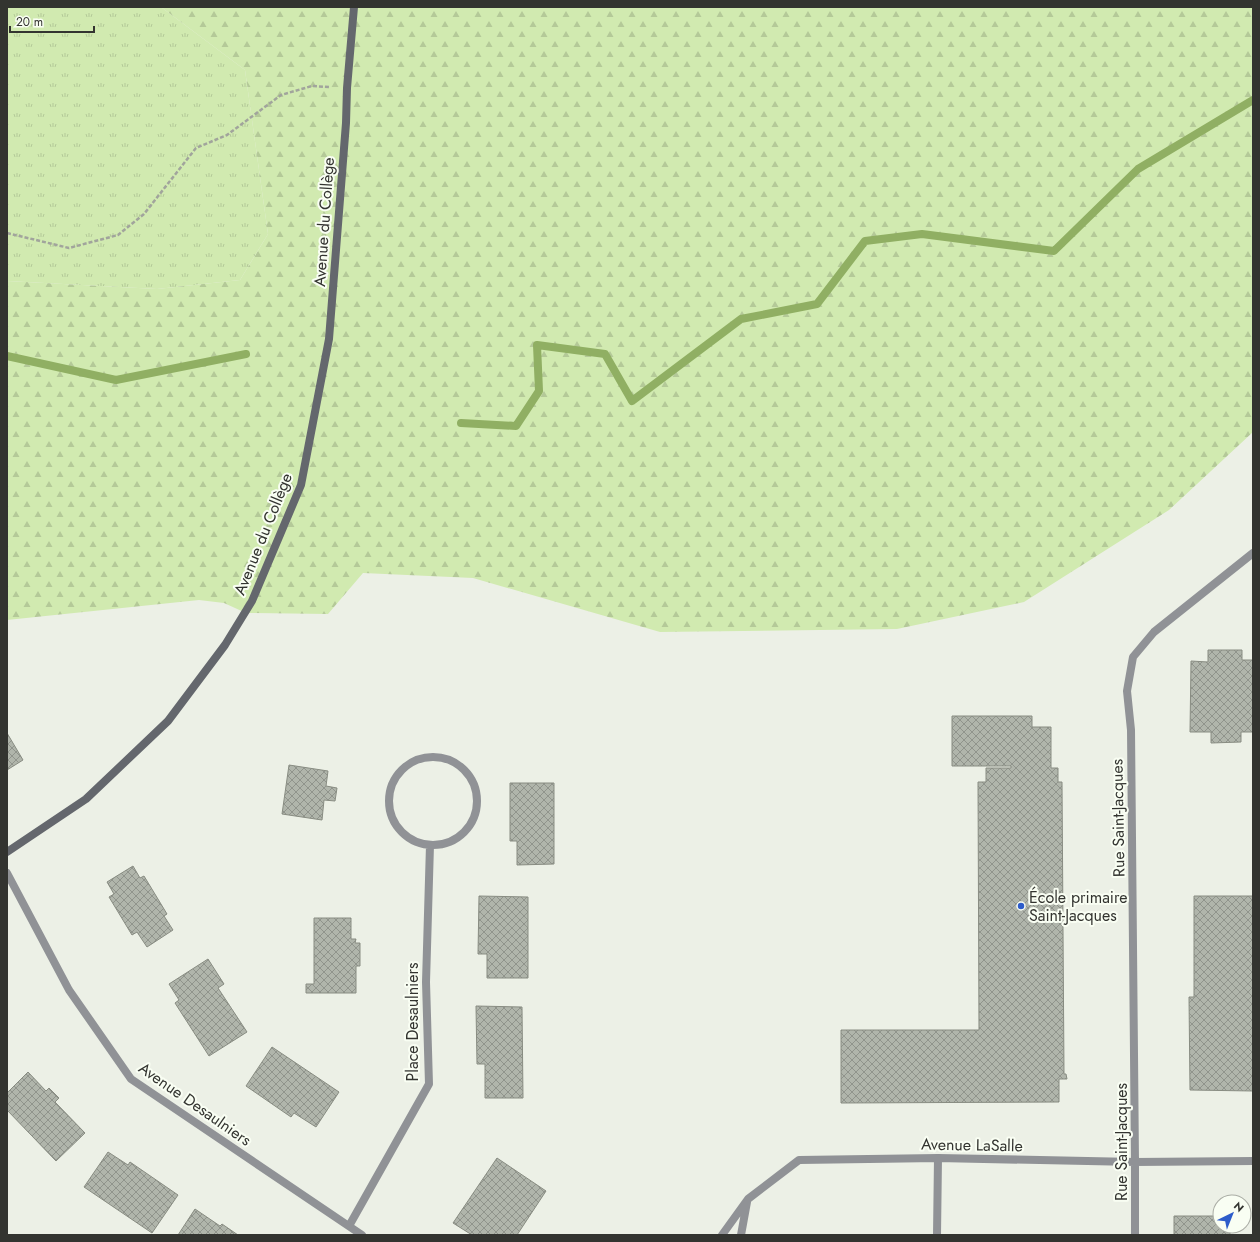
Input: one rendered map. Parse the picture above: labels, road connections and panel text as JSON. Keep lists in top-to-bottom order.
{
  "streets": {
    "street": [
      "Avenue du Collège",
      "Rue Saint-Jacques",
      "Place Desaulniers",
      "Avenue Desaulniers",
      "Avenue LaSalle"
    ]
  },
  "crossings": [
    ["Rue Saint-Jacques", "Avenue LaSalle"],
    ["Place Desaulniers", "Avenue Desaulniers"]
  ],
  "places": ["École primaire Saint-Jacques"],
  "scale_bar": "20 m",
  "north": "top right"
}
